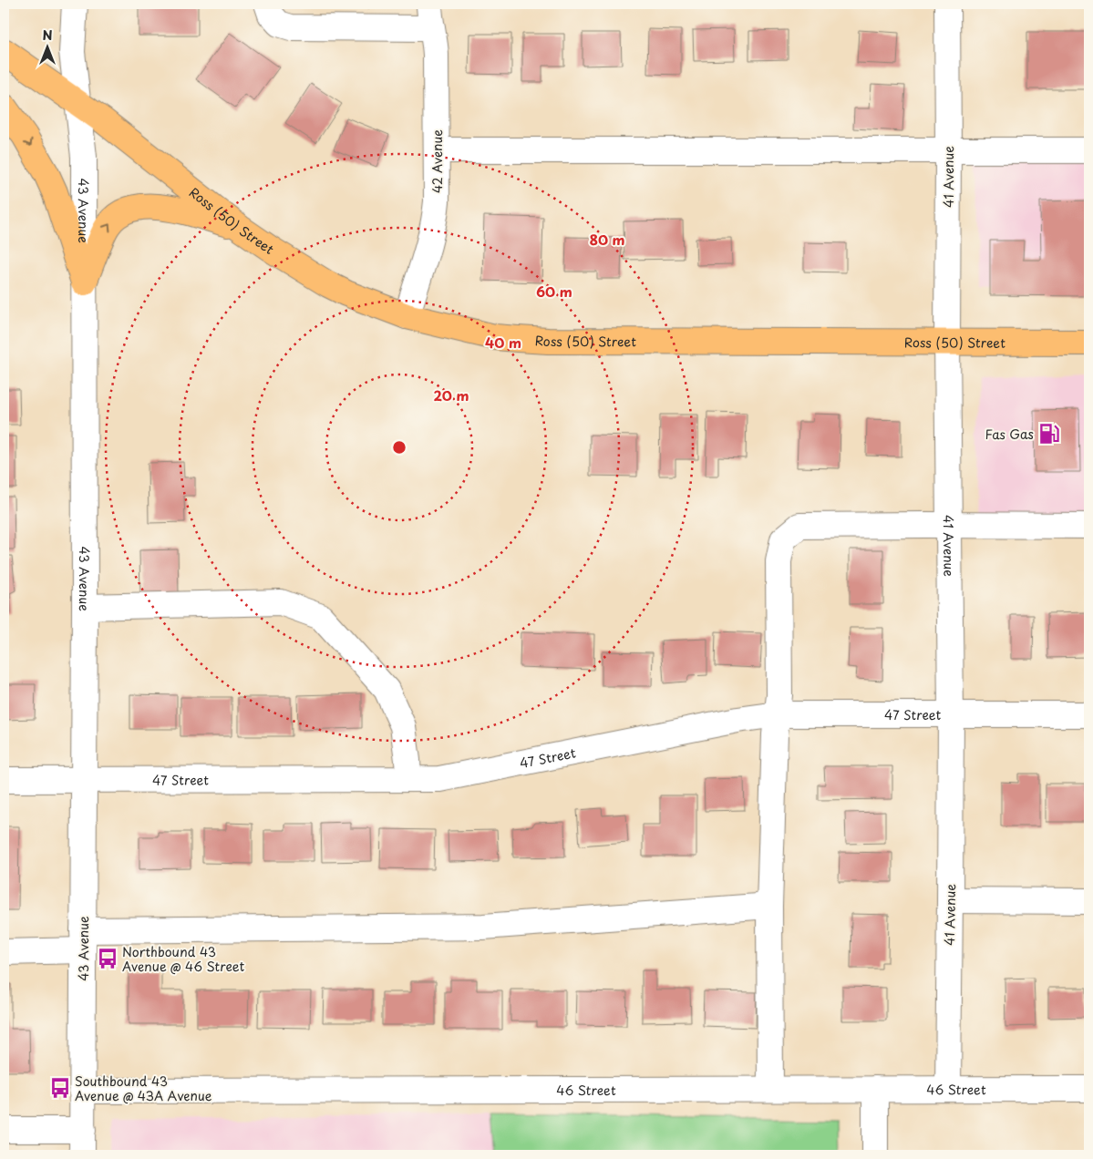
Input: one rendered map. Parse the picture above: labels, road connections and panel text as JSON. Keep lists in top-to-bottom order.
{
  "streets": {
    "main road": ["Ross (50) Street"],
    "street": [
      "42 Avenue",
      "41 Avenue",
      "43 Avenue",
      "47 Street",
      "46 Street"
    ]
  },
  "crossings": [
    ["42 Avenue", "Ross (50) Street"],
    ["41 Avenue", "Ross (50) Street"],
    ["41 Avenue", "47 Street"],
    ["41 Avenue", "46 Street"],
    ["43 Avenue", "Ross (50) Street"],
    ["43 Avenue", "47 Street"],
    ["43 Avenue", "46 Street"]
  ],
  "places": {
    "fuel station": ["Fas Gas"],
    "bus stop": ["Northbound 43 Avenue @ 46 Street", "Southbound 43 Avenue @ 43A Avenue"]
  },
  "north": "top",
  "rings": [
    "80 m",
    "60 m",
    "40 m",
    "20 m"
  ]
}
